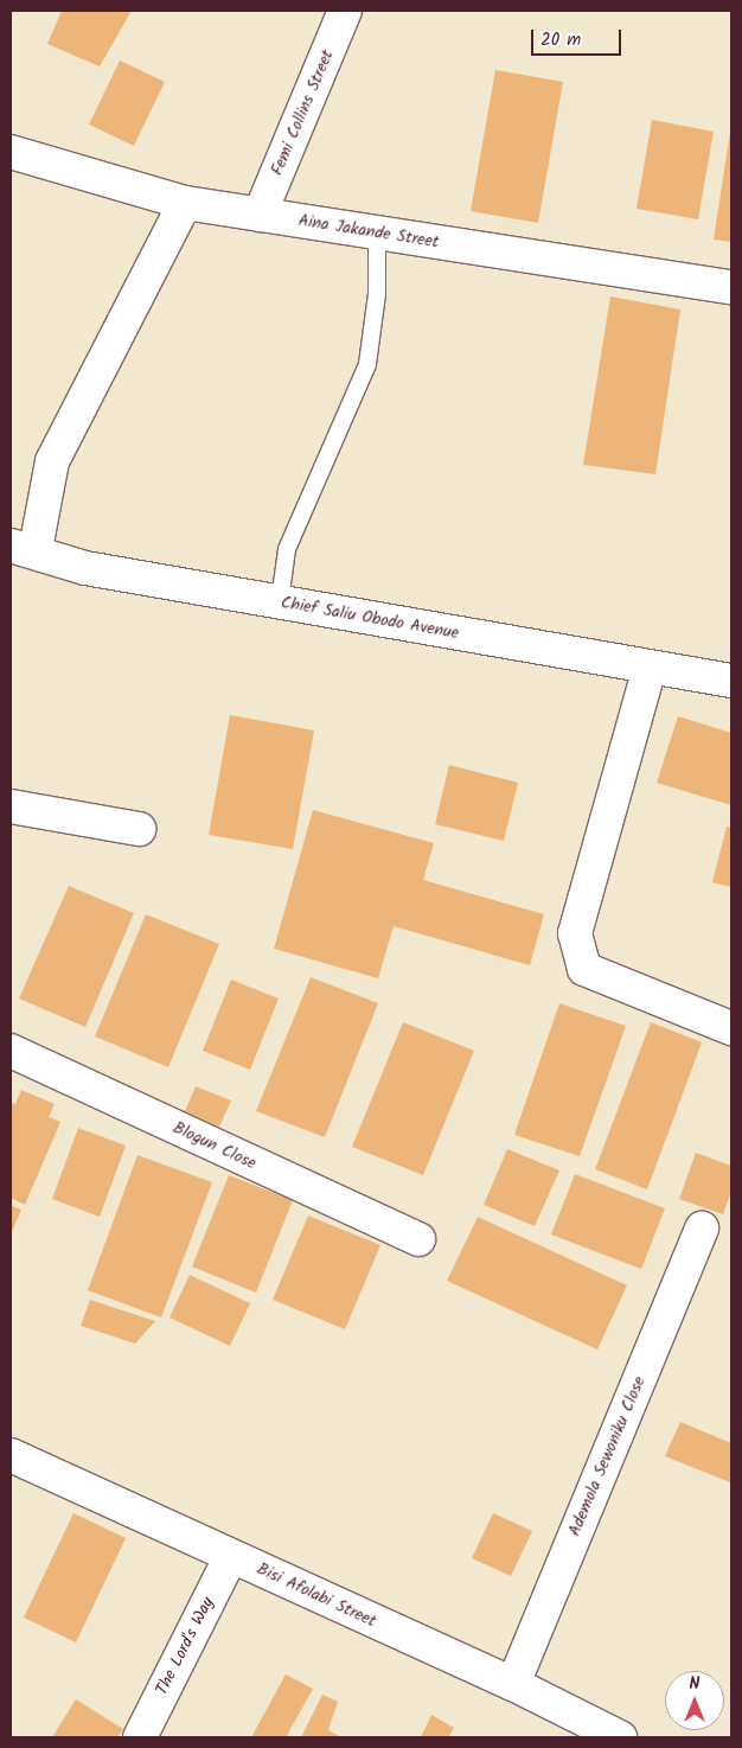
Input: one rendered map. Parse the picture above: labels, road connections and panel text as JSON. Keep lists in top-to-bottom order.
{
  "streets": {
    "street": [
      "Femi Collins Street",
      "Aina Jakande Street",
      "Chief Saliu Obodo Avenue",
      "Blogun Close",
      "Ademola Sewoniku Close",
      "Bisi Afolabi Street",
      "The Lord's Way"
    ]
  },
  "crossings": [
    ["Femi Collins Street", "Aina Jakande Street"],
    ["Ademola Sewoniku Close", "Bisi Afolabi Street"],
    ["Bisi Afolabi Street", "The Lord's Way"]
  ],
  "scale_bar": "20 m",
  "north": "top"
}
